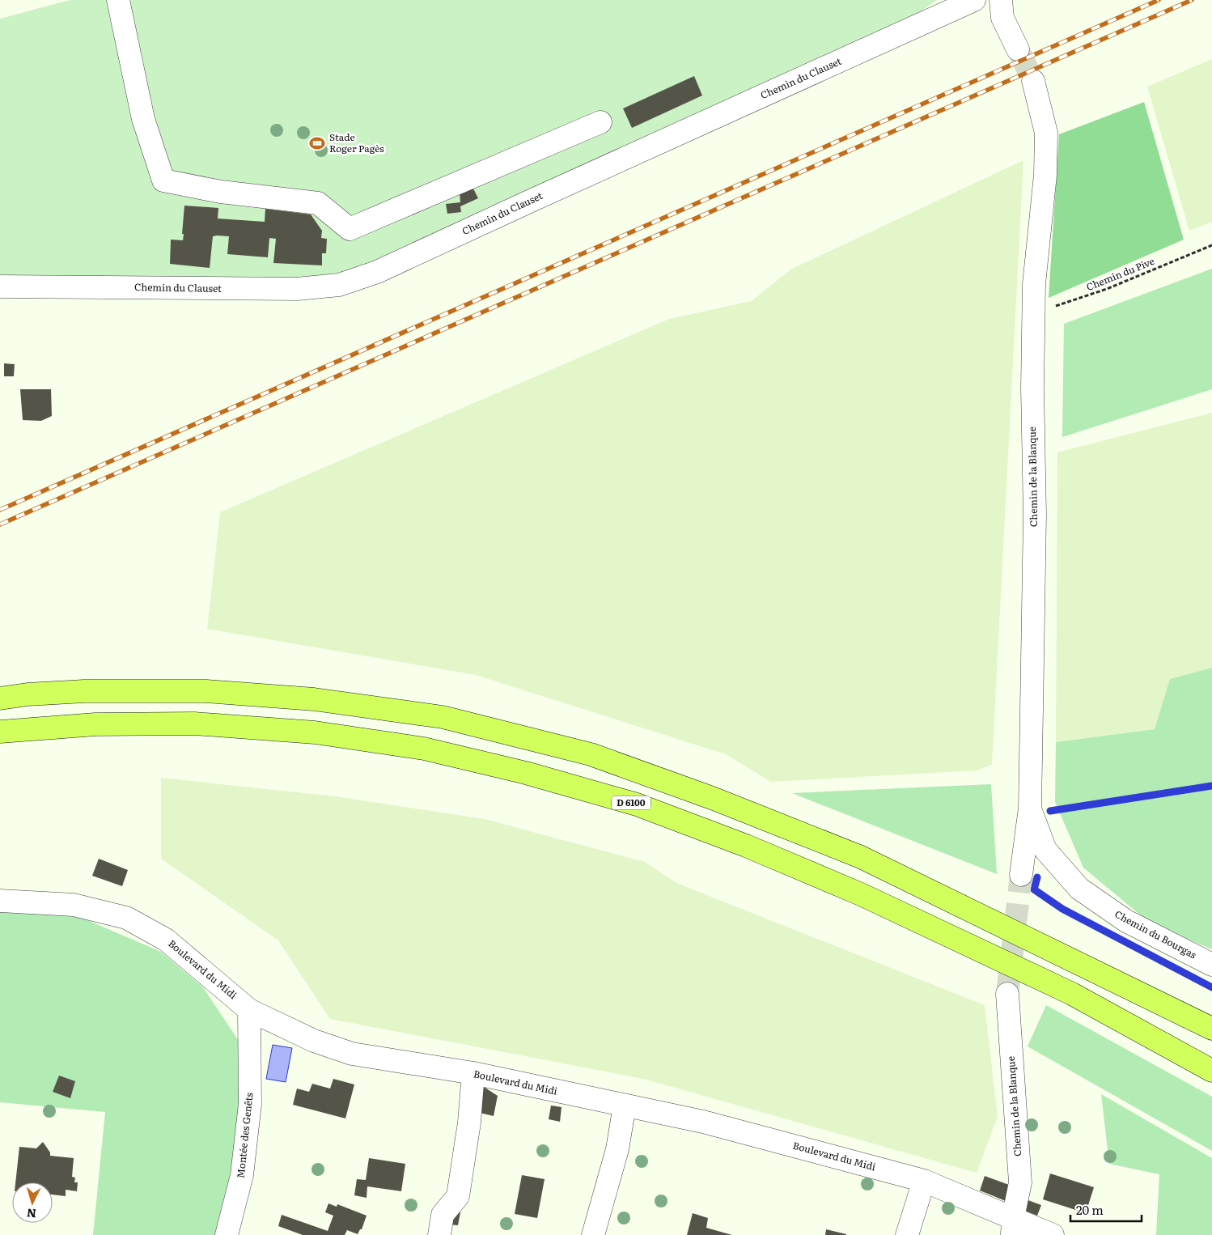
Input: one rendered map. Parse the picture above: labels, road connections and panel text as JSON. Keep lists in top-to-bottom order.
{
  "streets": {
    "main road": ["D 6100"],
    "street": [
      "Chemin du Clauset",
      "Chemin de la Blanque",
      "Chemin du Bourgas",
      "Boulevard du Midi",
      "Montée des Genêts"
    ],
    "path": ["Chemin du Pive"]
  },
  "crossings": [
    ["Chemin du Pive", "Chemin de la Blanque"],
    ["Chemin de la Blanque", "Chemin du Bourgas"],
    ["Chemin de la Blanque", "Boulevard du Midi"],
    ["Boulevard du Midi", "Montée des Genêts"]
  ],
  "places": {
    "sports": ["Stade Roger Pagès"]
  },
  "scale_bar": "20 m",
  "north": "bottom"
}
